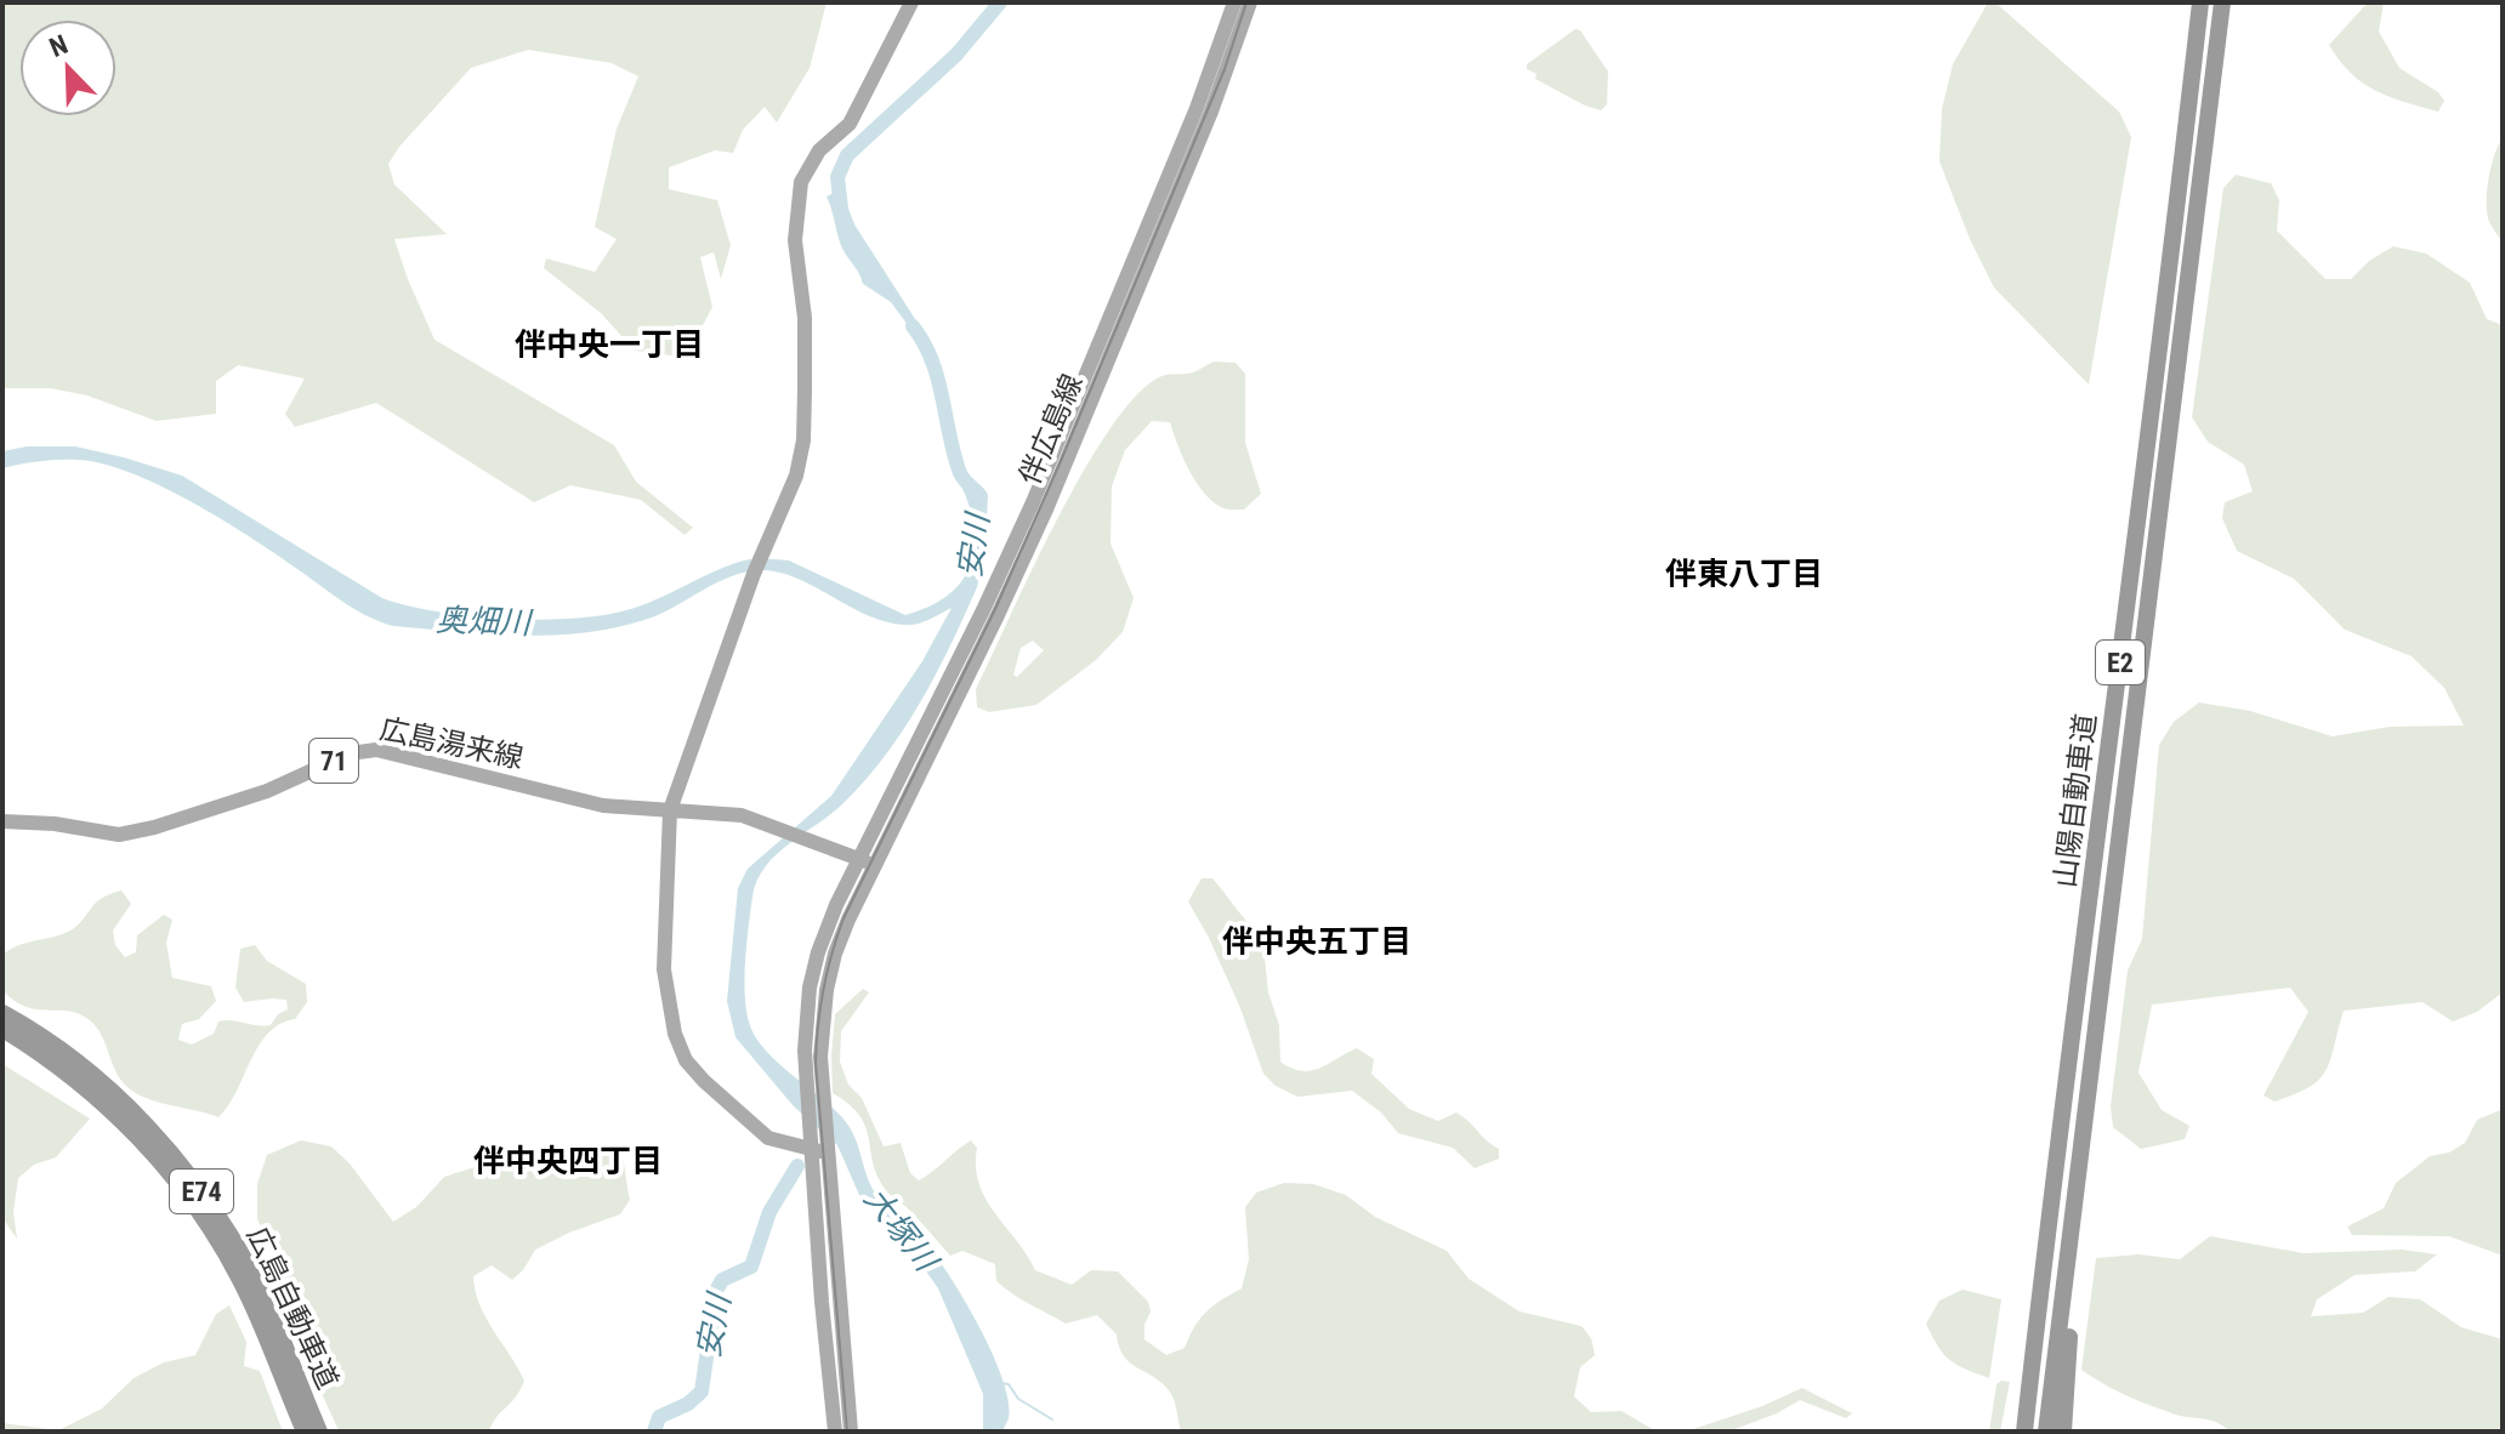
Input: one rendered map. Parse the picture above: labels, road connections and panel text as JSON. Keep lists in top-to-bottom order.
{
  "streets": {
    "highway": [
      "E2",
      "山陽自動車道",
      "E74",
      "広島自動車道"
    ],
    "main road": ["伴広島線", "広島湯来線", "71"]
  },
  "crossings": [
    ["伴広島線", "広島湯来線"]
  ],
  "districts": [
    "伴中央一丁目",
    "伴東八丁目",
    "伴中央五丁目",
    "伴中央四丁目"
  ],
  "water": ["安川", "奥畑川", "大塚川"],
  "north": "top left"
}
